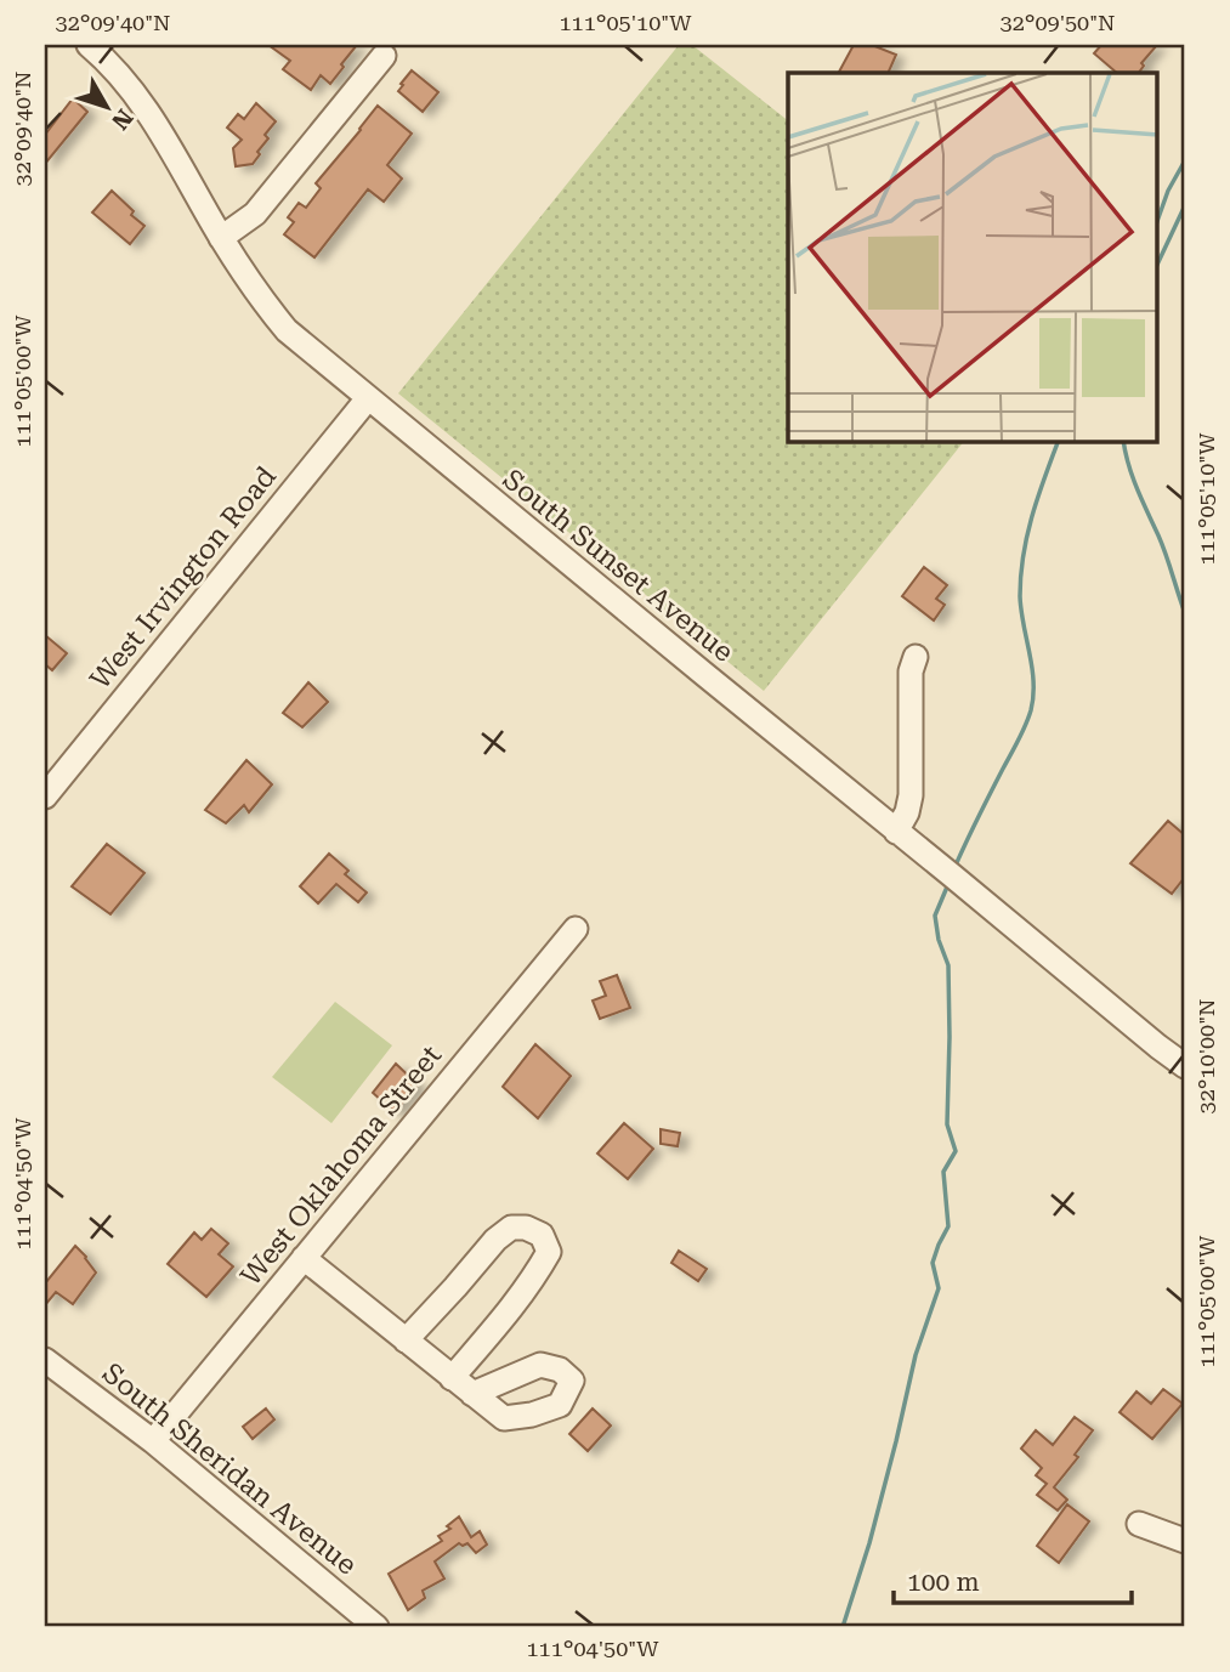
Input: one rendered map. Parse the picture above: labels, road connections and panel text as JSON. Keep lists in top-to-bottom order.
{
  "streets": {
    "street": [
      "South Sunset Avenue",
      "West Irvington Road",
      "West Oklahoma Street",
      "South Sheridan Avenue"
    ]
  },
  "crossings": [
    ["South Sunset Avenue", "West Irvington Road"],
    ["West Oklahoma Street", "South Sheridan Avenue"]
  ],
  "scale_bar": "100 m",
  "north": "bottom right",
  "coordinates": [
    "32°09'40\"N",
    "111°05'10\"W",
    "32°09'50\"N",
    "111°05'00\"W",
    "32°10'00\"N",
    "111°04'50\"W"
  ]
}
